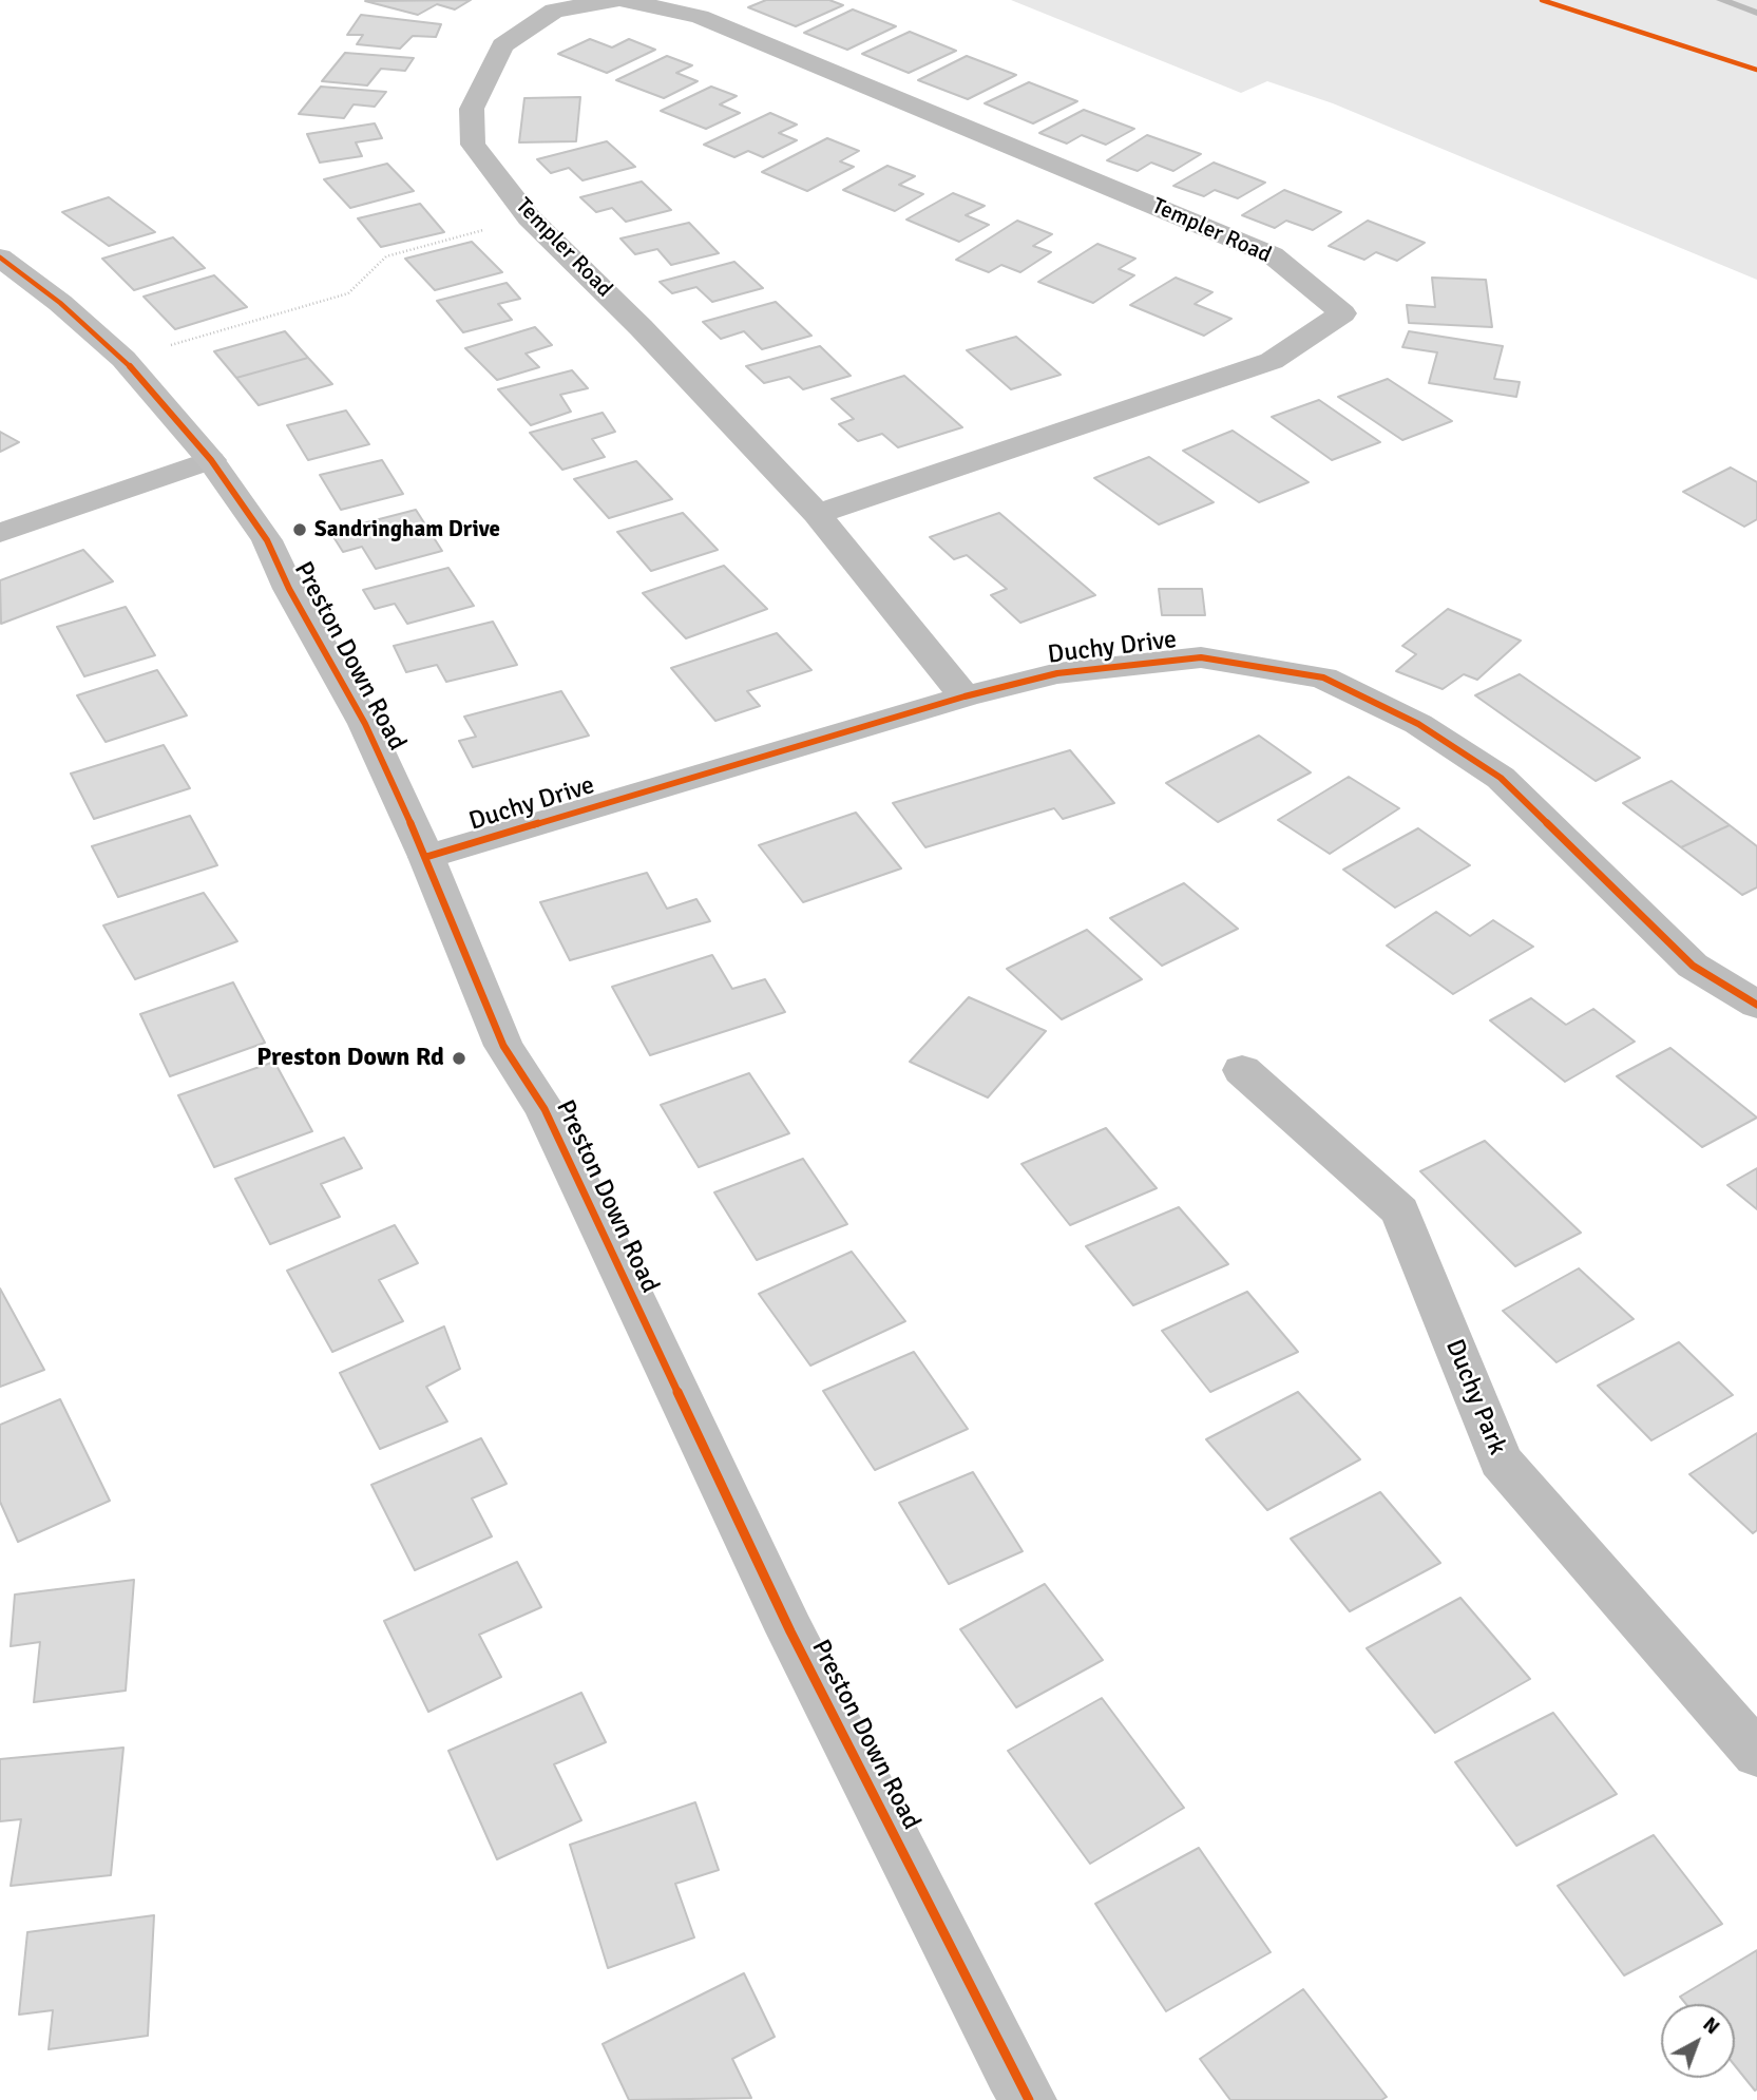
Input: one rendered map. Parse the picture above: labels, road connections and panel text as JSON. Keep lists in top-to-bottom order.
{
  "streets": {
    "street": [
      "Templer Road",
      "Duchy Drive",
      "Preston Down Road",
      "Duchy Park"
    ]
  },
  "crossings": [
    ["Templer Road", "Duchy Drive"],
    ["Duchy Drive", "Preston Down Road"]
  ],
  "places": ["Sandringham Drive", "Preston Down Rd"],
  "north": "top right"
}
